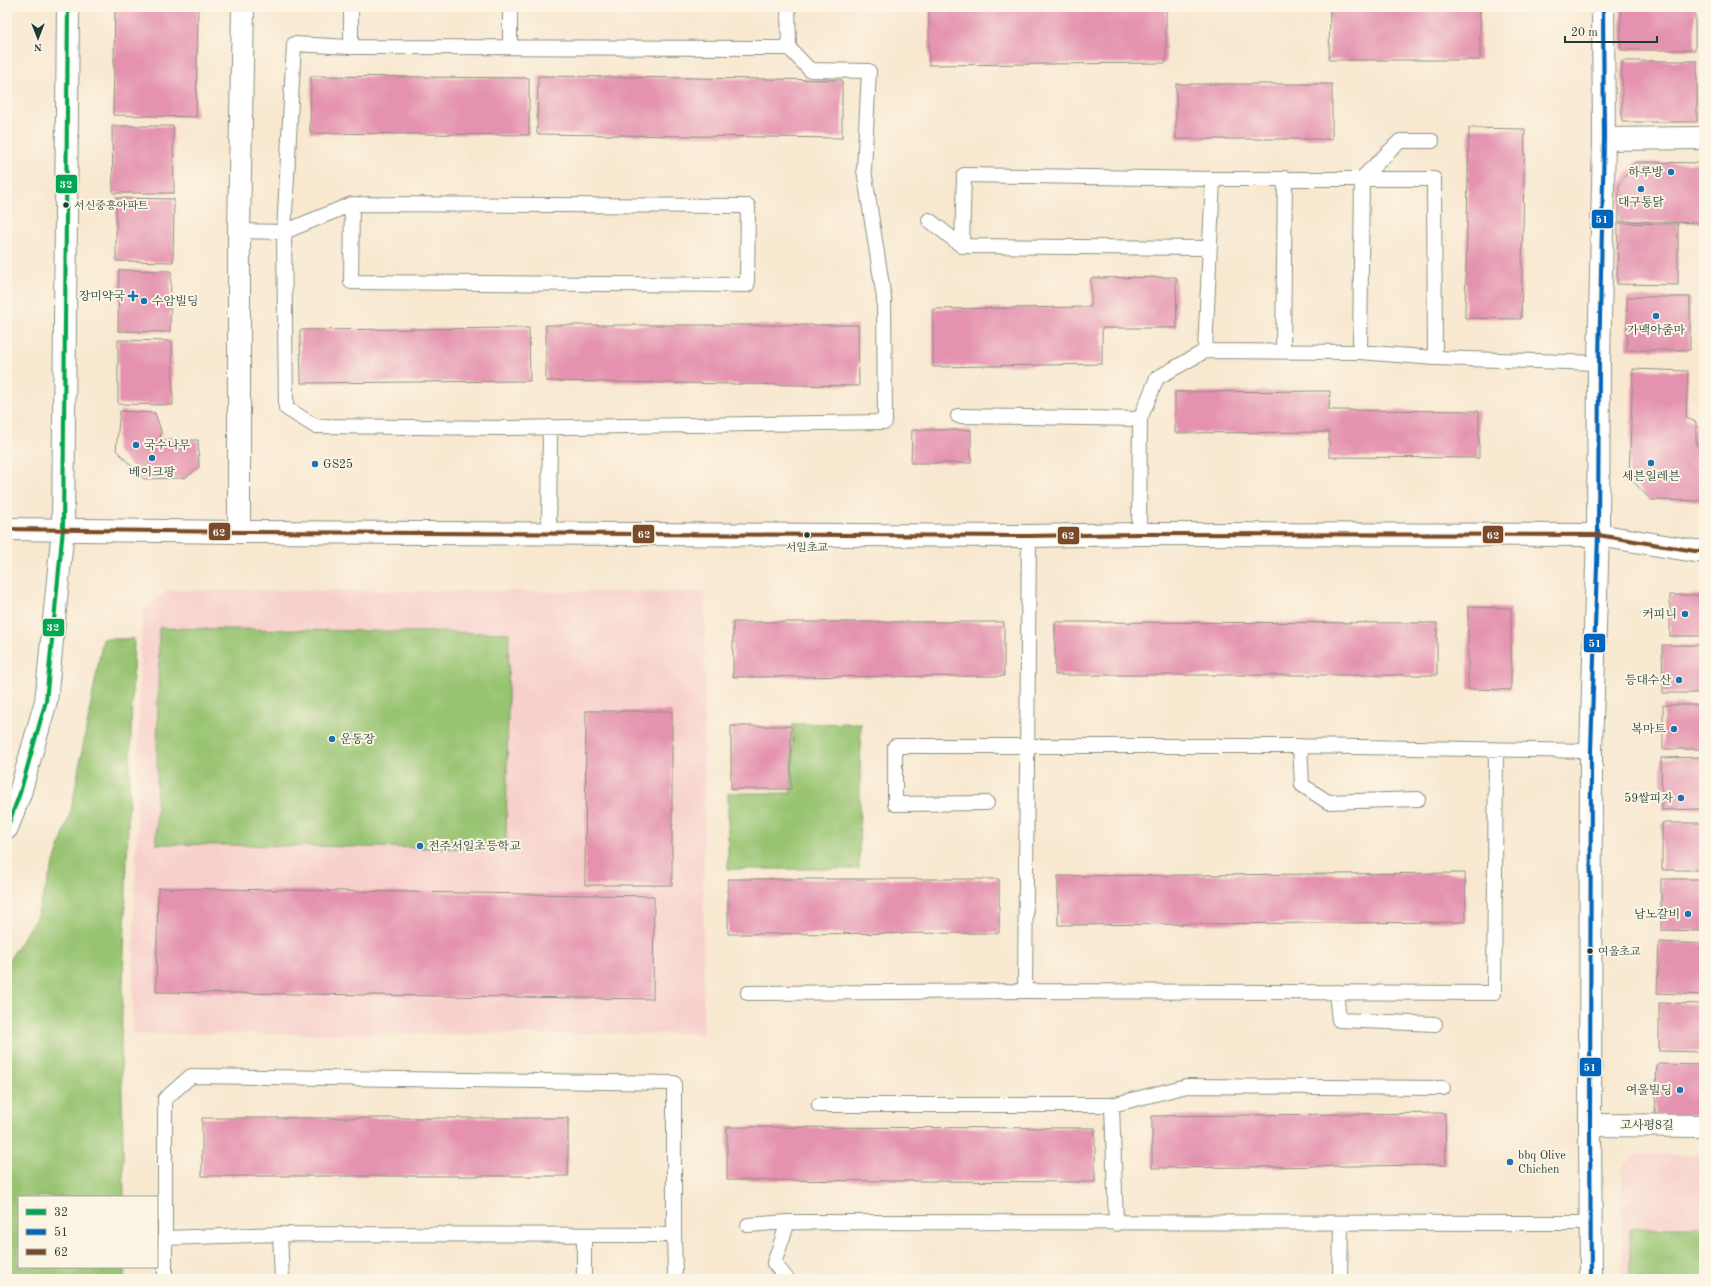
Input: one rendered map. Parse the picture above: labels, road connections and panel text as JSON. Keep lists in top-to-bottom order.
{
  "streets": {
    "street": ["고사평8길"]
  },
  "places": {
    "other": [
      "하루방",
      "대구통닭",
      "서신중흥아파트",
      "수암빌딩",
      "가맥아줌마",
      "국수나무",
      "베이크팡",
      "세븐일레븐",
      "GS25",
      "서일초교",
      "커피니",
      "등대수산",
      "복마트",
      "운동장",
      "59쌀피자",
      "전주서일초등학교",
      "남노갈비",
      "여울초교",
      "여울빌딩",
      "bbq Olive Chichen"
    ],
    "health": ["장미약국"]
  },
  "lines": ["transit line 32", "transit line 51", "transit line 62"],
  "legend": ["32", "51", "62"],
  "scale_bar": "20 m",
  "north": "bottom"
}
